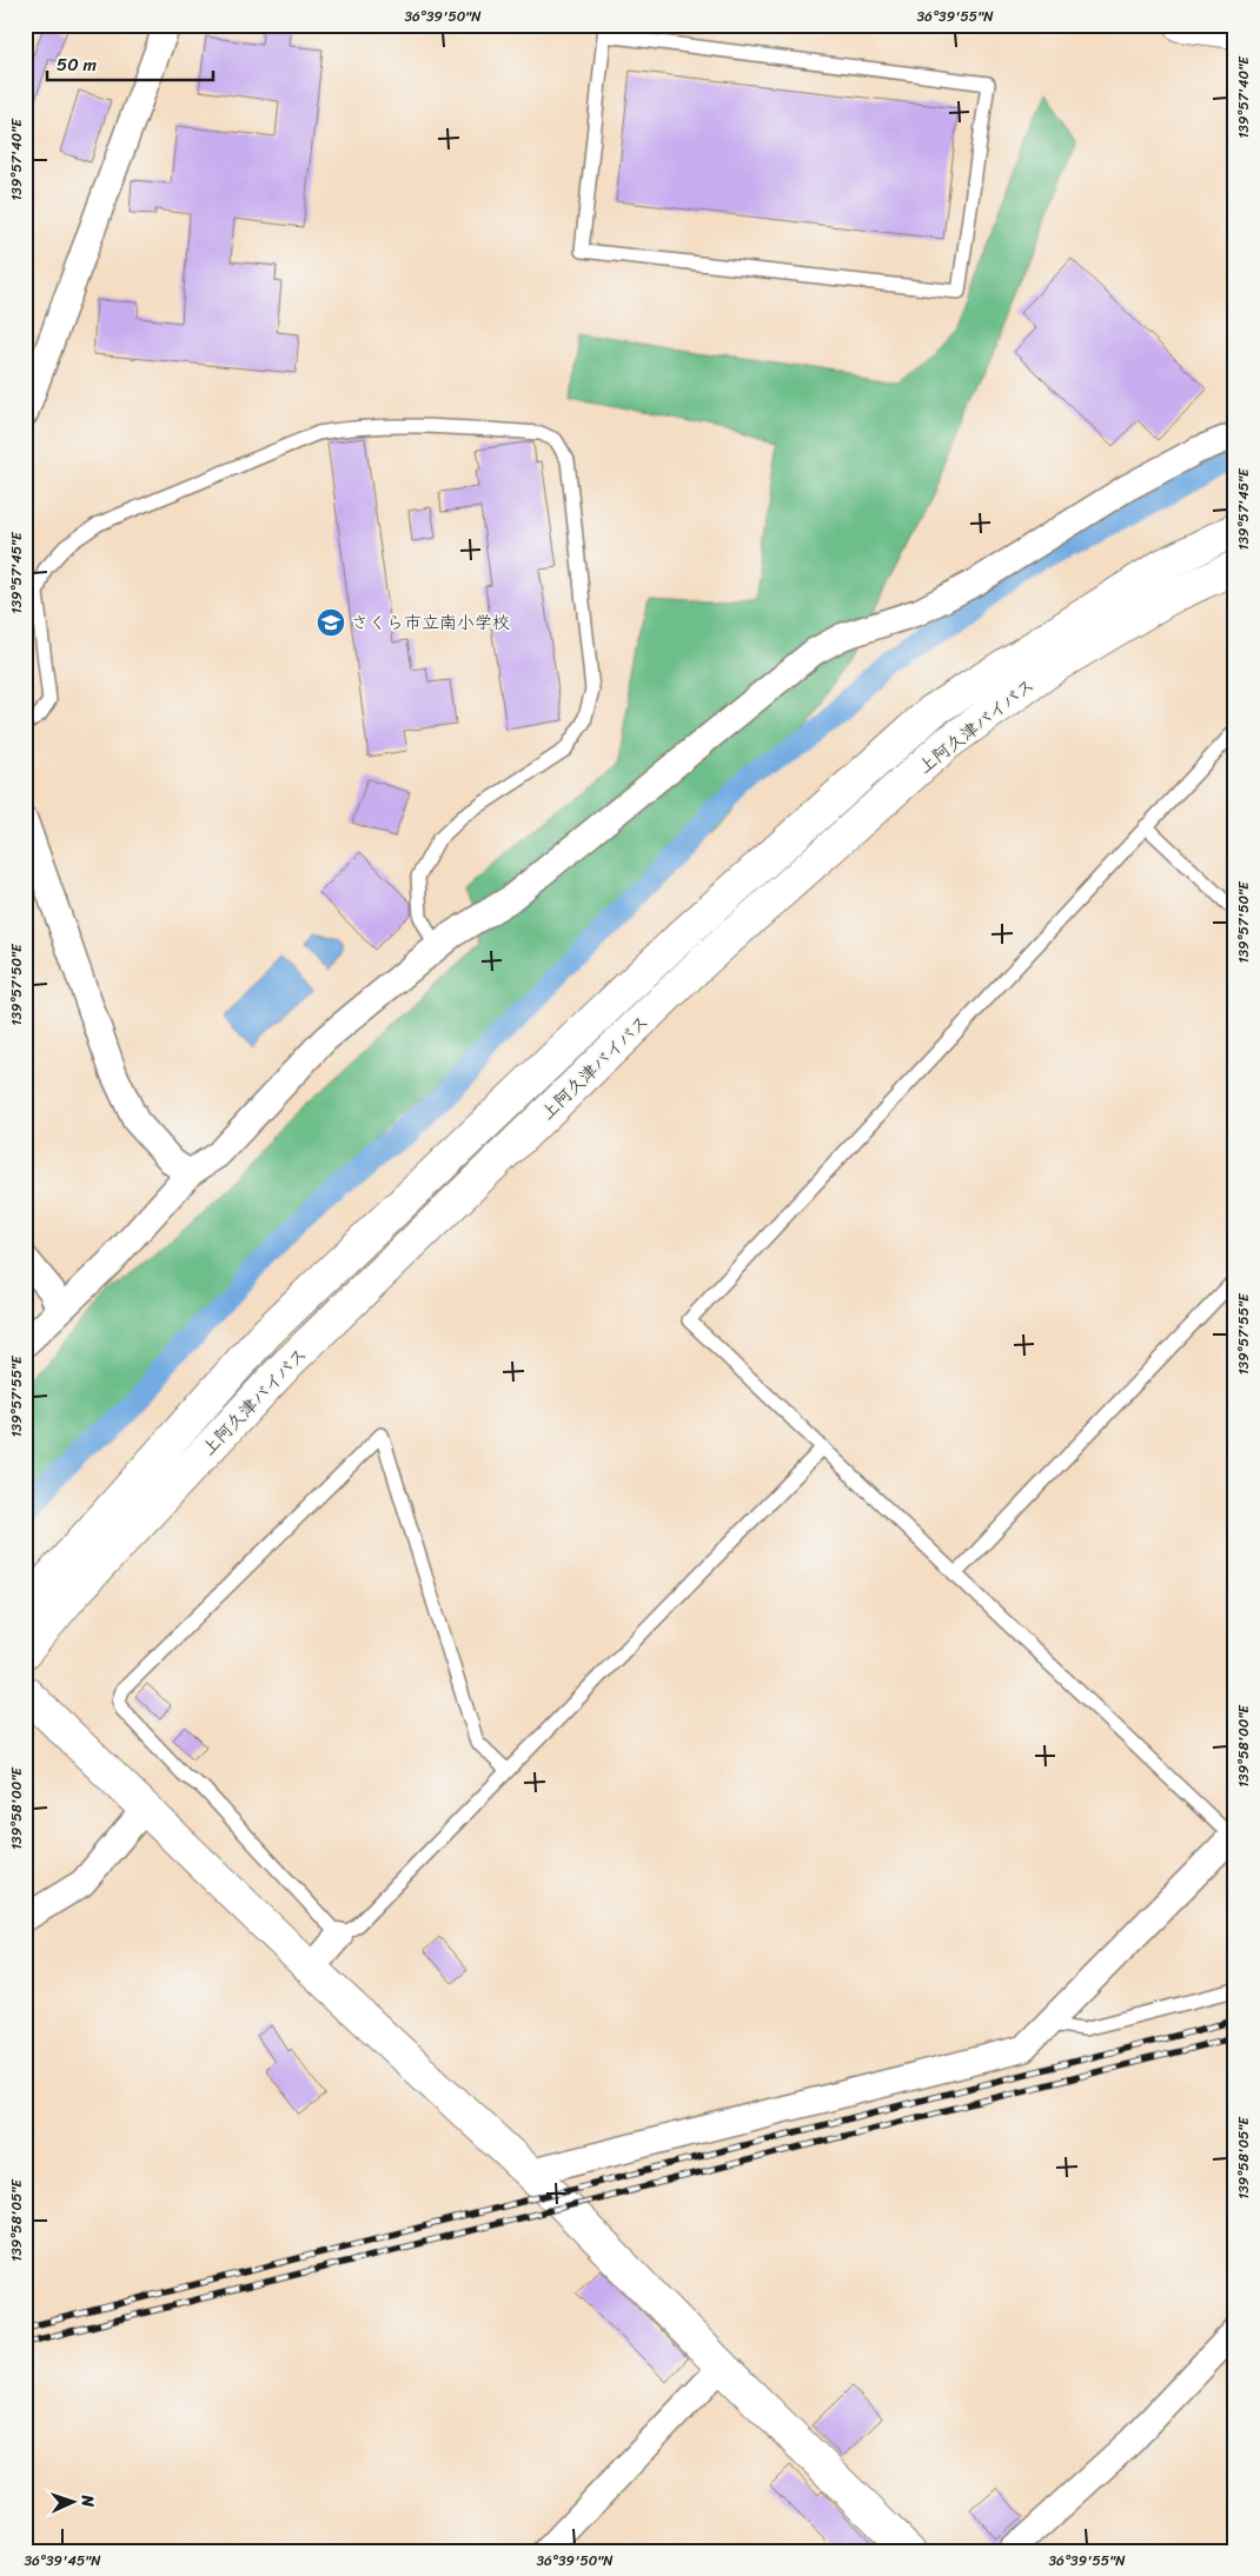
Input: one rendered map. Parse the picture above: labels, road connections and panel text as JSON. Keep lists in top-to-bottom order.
{
  "streets": {
    "main road": ["上阿久津バイパス"]
  },
  "places": {
    "school or university": ["さくら市立南小学校"]
  },
  "scale_bar": "50 m",
  "north": "right",
  "coordinates": [
    "36°39'50\"N",
    "36°39'55\"N",
    "139°57'40\"E",
    "139°57'45\"E",
    "139°57'50\"E",
    "139°57'55\"E",
    "139°58'00\"E",
    "139°58'05\"E",
    "36°39'45\"N"
  ]
}
